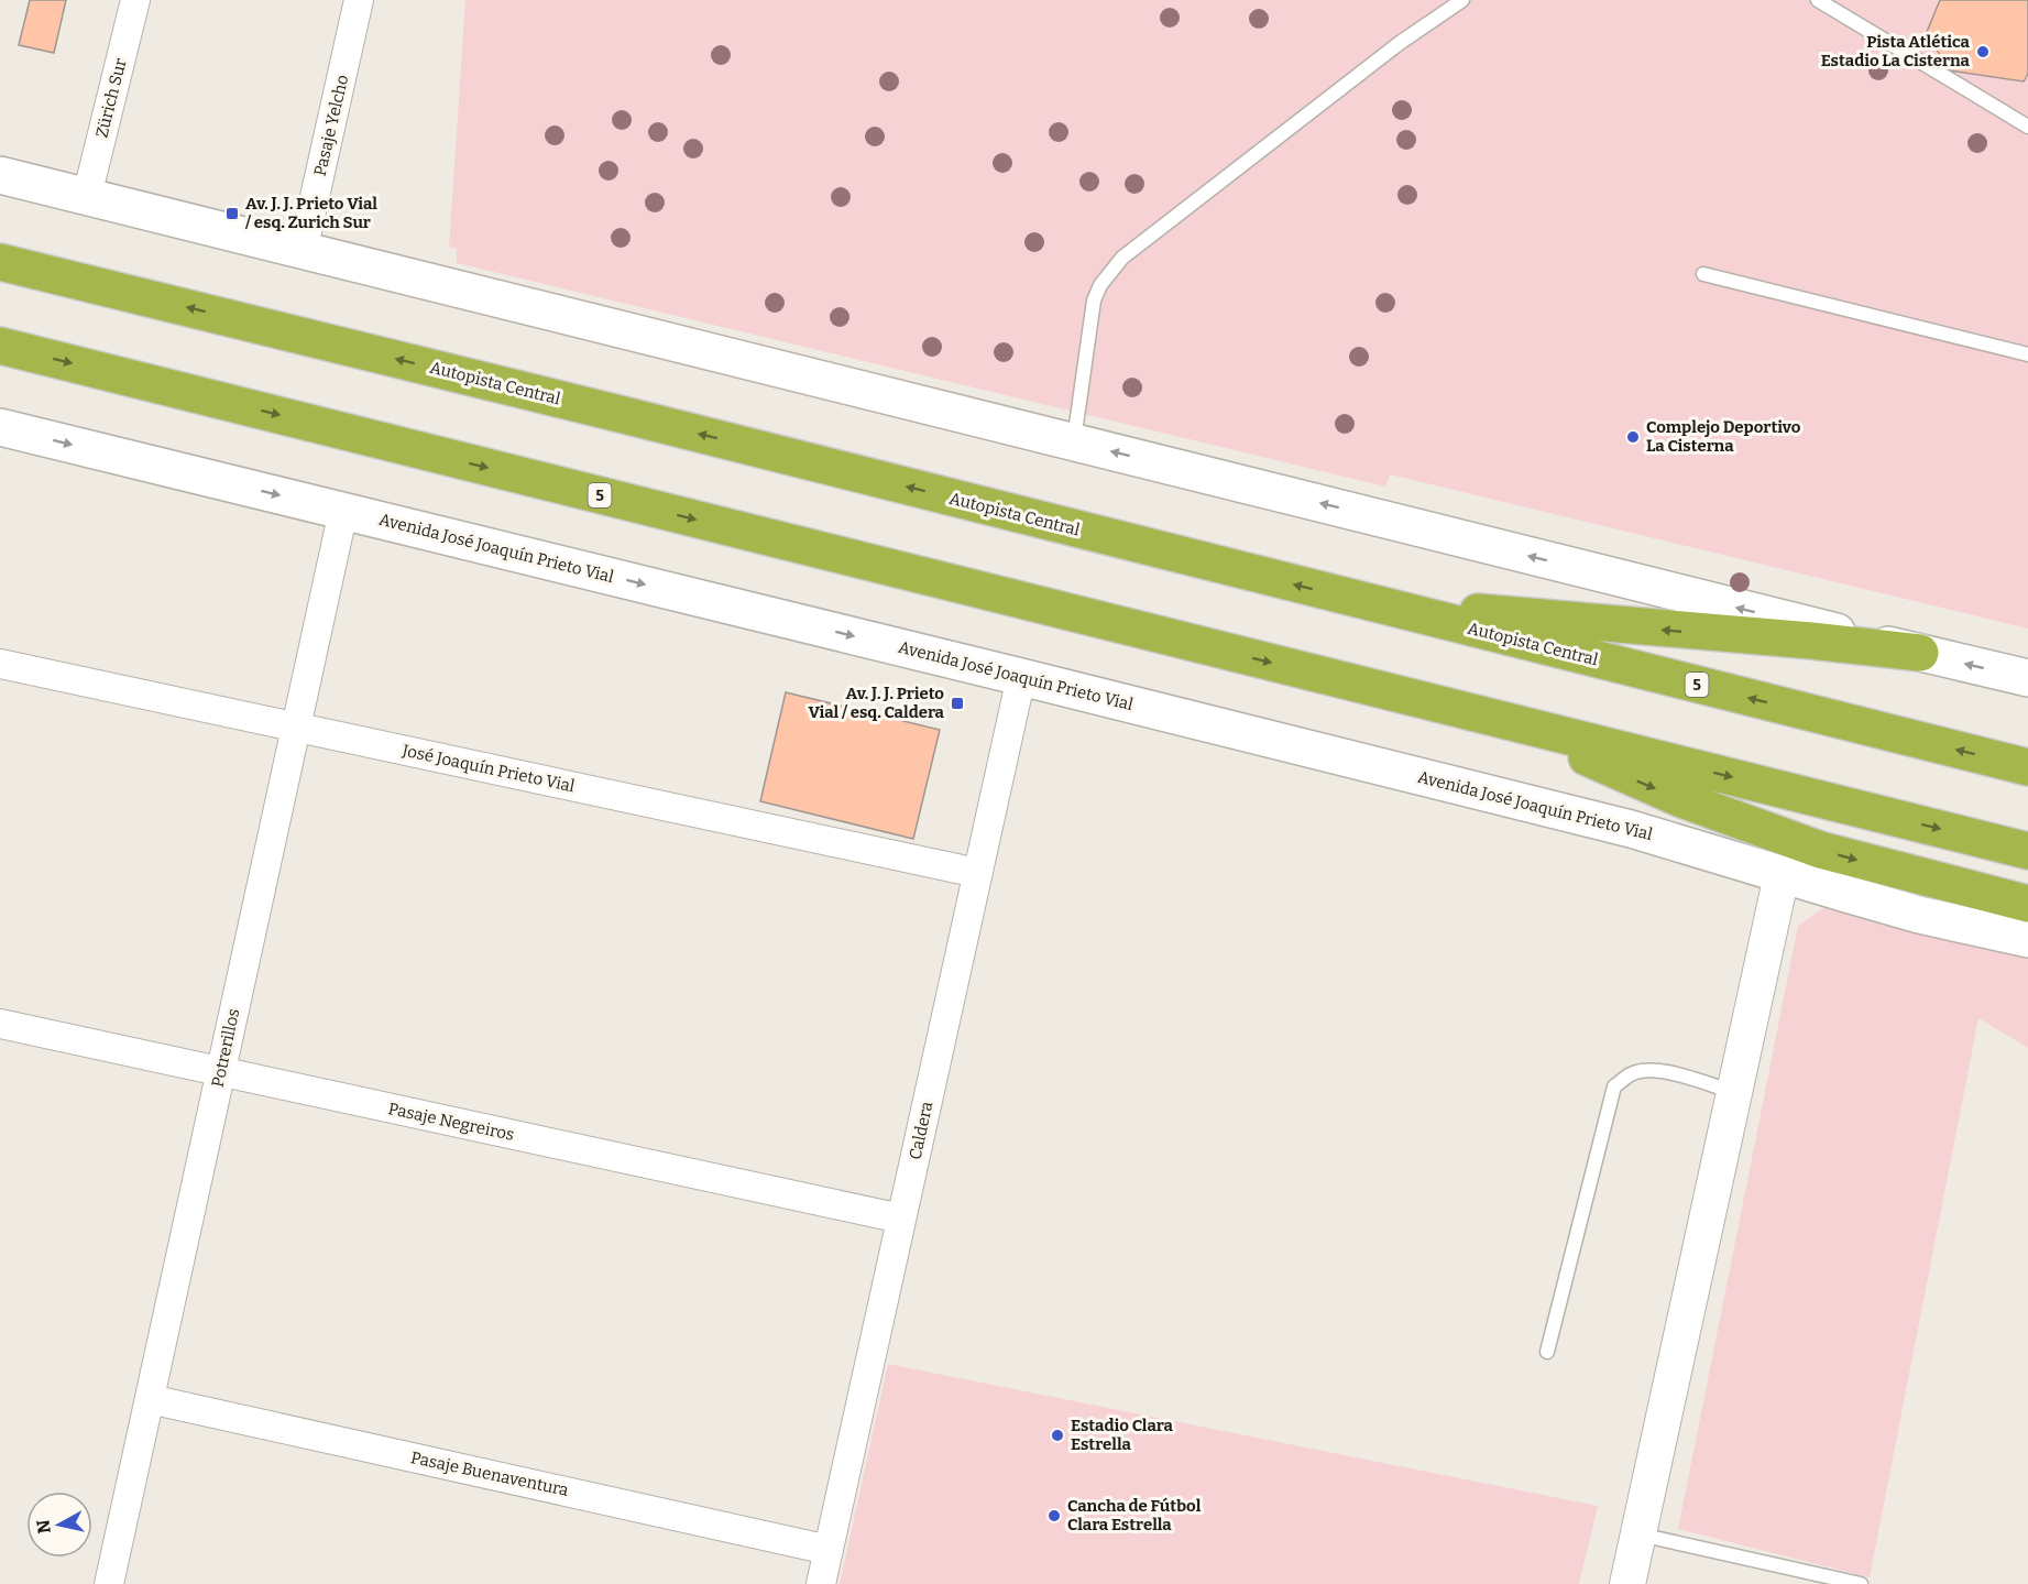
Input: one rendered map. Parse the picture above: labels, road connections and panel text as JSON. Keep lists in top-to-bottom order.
{
  "streets": {
    "highway": ["Autopista Central", "5"],
    "main road": ["Avenida José Joaquín Prieto Vial"],
    "street": [
      "Zürich Sur",
      "Pasaje Yelcho",
      "José Joaquín Prieto Vial",
      "Potrerillos",
      "Pasaje Negreiros",
      "Caldera",
      "Pasaje Buenaventura"
    ]
  },
  "crossings": [
    ["Avenida José Joaquín Prieto Vial", "Potrerillos"],
    ["Avenida José Joaquín Prieto Vial", "Caldera"],
    ["José Joaquín Prieto Vial", "Potrerillos"],
    ["José Joaquín Prieto Vial", "Caldera"],
    ["Potrerillos", "Pasaje Negreiros"],
    ["Potrerillos", "Pasaje Buenaventura"],
    ["Pasaje Negreiros", "Caldera"],
    ["Caldera", "Pasaje Buenaventura"]
  ],
  "places": {
    "other": [
      "Pista Atlética Estadio La Cisterna",
      "Complejo Deportivo La Cisterna",
      "Estadio Clara Estrella",
      "Cancha de Fútbol Clara Estrella"
    ],
    "transit": ["Av. J. J. Prieto Vial / esq. Zurich Sur", "Av. J. J. Prieto Vial / esq. Caldera"]
  },
  "north": "left"
}
